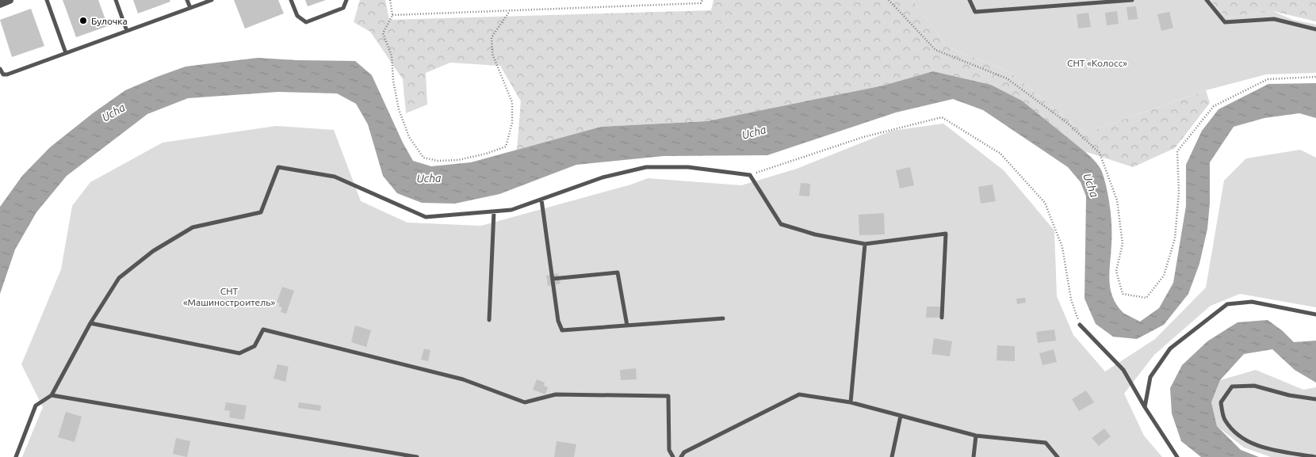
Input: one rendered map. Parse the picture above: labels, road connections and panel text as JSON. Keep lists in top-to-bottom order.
{
  "water": ["Ucha"],
  "parks": ["СНТ «Колосс»", "СНТ «Машиностроитель»"],
  "places": ["Булочка"]
}
